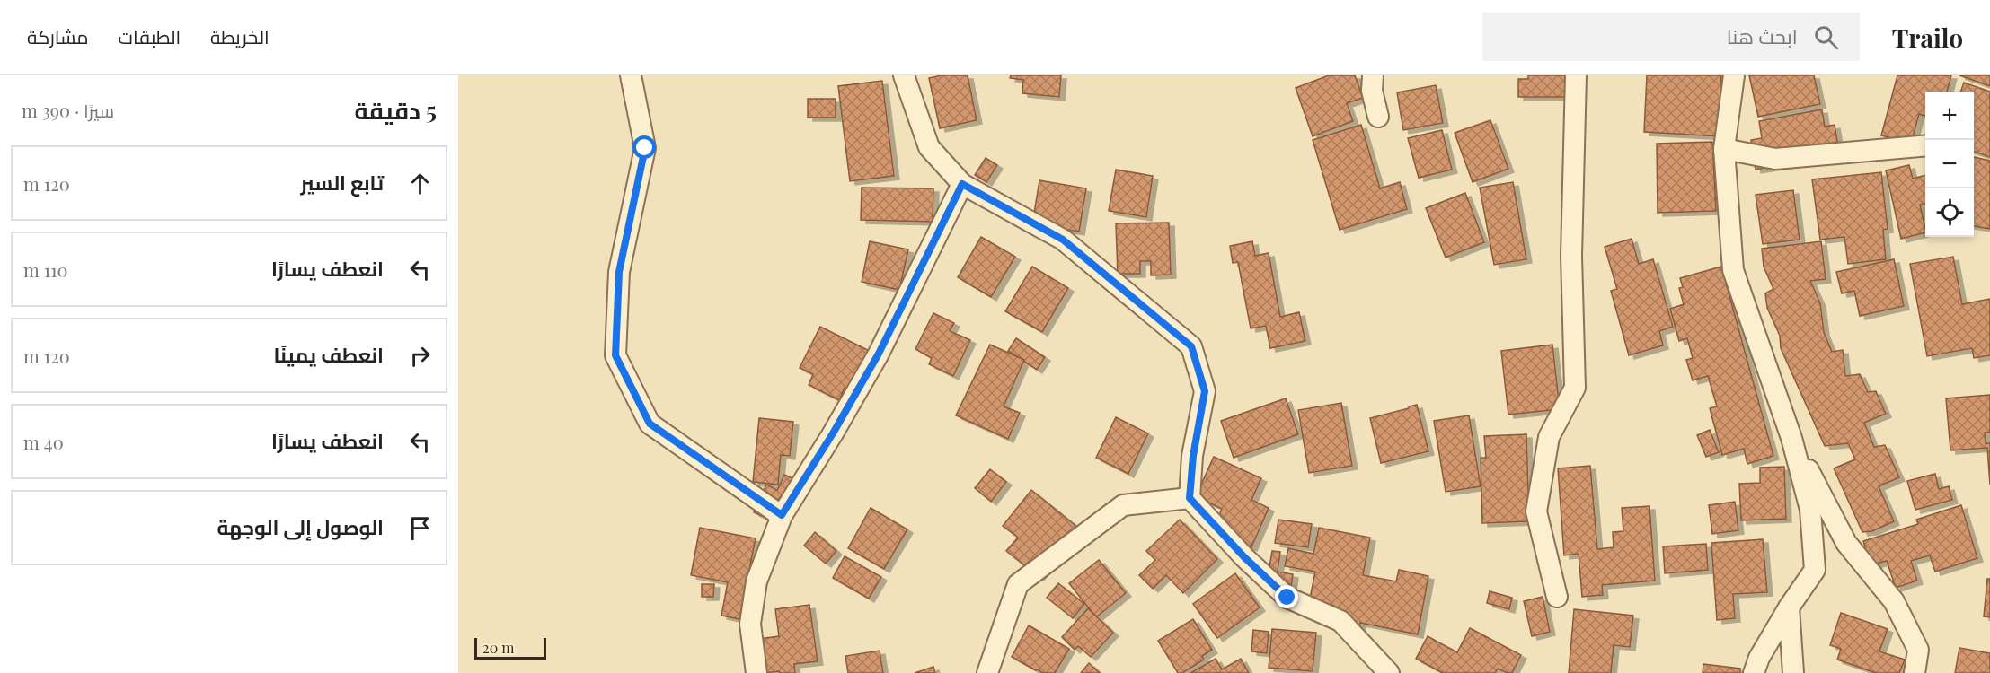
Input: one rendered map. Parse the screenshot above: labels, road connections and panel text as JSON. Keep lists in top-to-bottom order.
{
  "scale_bar": "20 m",
  "page": {
    "header": "Trailo",
    "search": "ابحث هنا",
    "nav": ["الخريطة", "الطبقات", "مشاركة"],
    "heading": ["5 دقيقة", "سيرًا · 390 m"],
    "map_buttons": ["+", "−"],
    "list": [
      ["تابع السير", "120 m"],
      ["انعطف يسارًا", "110 m"],
      ["انعطف يمينًا", "120 m"],
      ["انعطف يسارًا", "40 m"],
      "الوصول إلى الوجهة"
    ],
    "scale": "20 m"
  }
}
